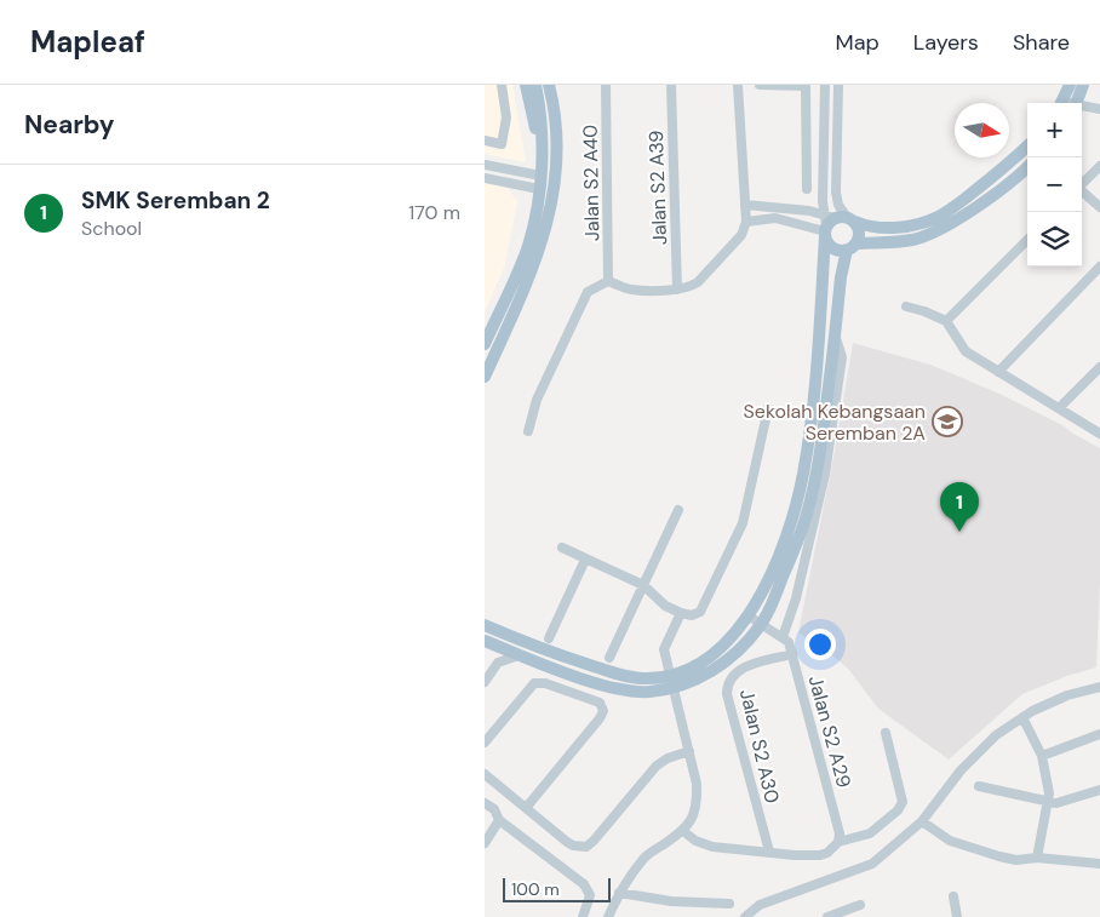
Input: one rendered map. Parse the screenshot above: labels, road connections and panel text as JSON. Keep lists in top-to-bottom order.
{
  "streets": {
    "street": [
      "Jalan S2 A40",
      "Jalan S2 A39",
      "Jalan S2 A29",
      "Jalan S2 A30"
    ]
  },
  "crossings": [
    ["Jalan S2 A29", "Jalan S2 A30"]
  ],
  "places": {
    "school or university": ["Sekolah Kebangsaan Seremban 2A"]
  },
  "scale_bar": "100 m",
  "north": "right",
  "page": {
    "header": "Mapleaf",
    "nav": ["Map", "Layers", "Share"],
    "heading": "Nearby",
    "map_buttons": ["+", "−"],
    "list": [
      {
        "mark": "1",
        "name": "SMK Seremban 2",
        "note": "School",
        "value": "170 m"
      }
    ],
    "pins": "1",
    "scale": "100 m"
  }
}
